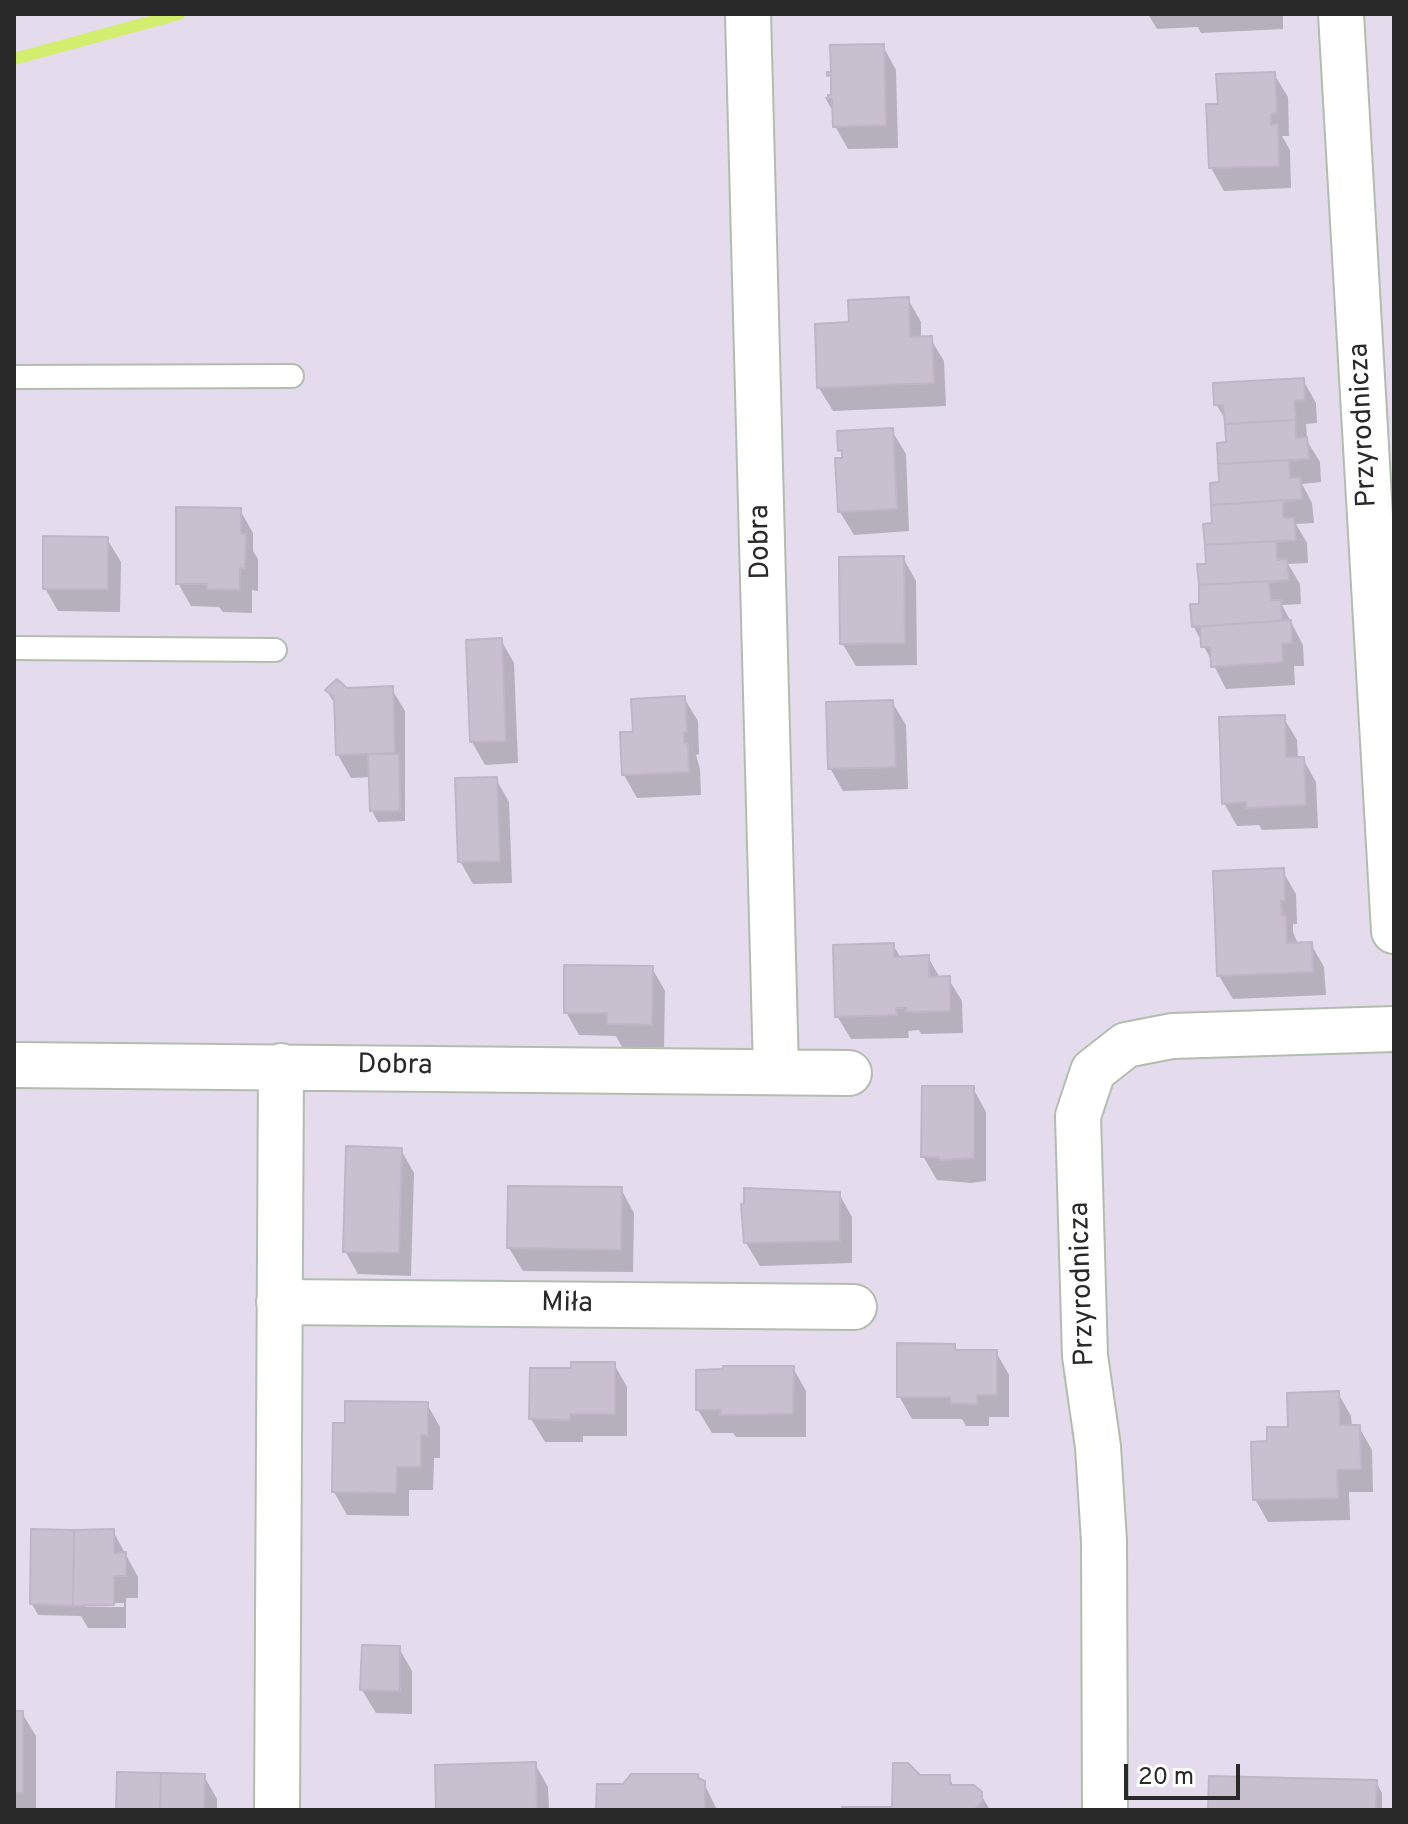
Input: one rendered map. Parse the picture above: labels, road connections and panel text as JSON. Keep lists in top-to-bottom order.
{
  "streets": {
    "street": ["Przyrodnicza", "Dobra", "Miła"]
  },
  "scale_bar": "20 m"
}
